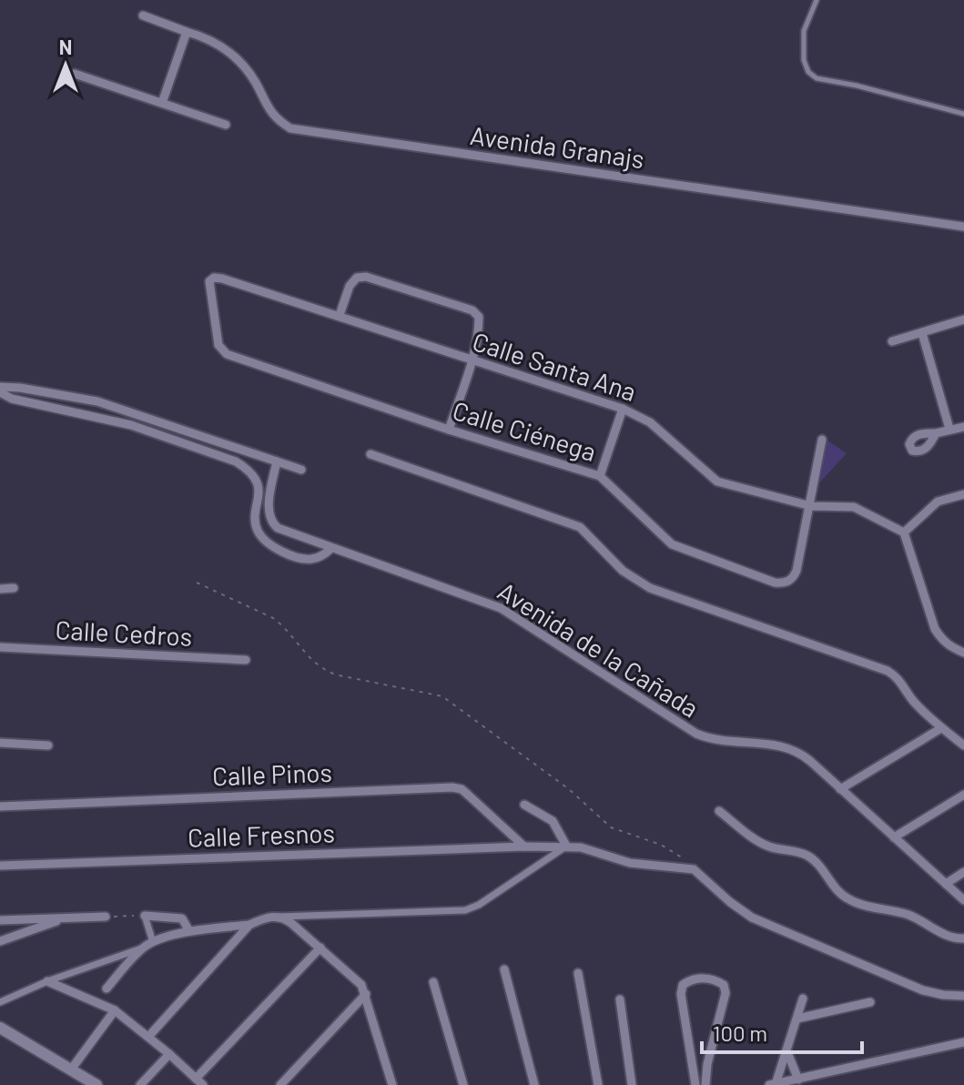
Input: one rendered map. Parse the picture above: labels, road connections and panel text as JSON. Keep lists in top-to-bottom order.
{
  "streets": {
    "street": [
      "Avenida Granajs",
      "Calle Santa Ana",
      "Calle Ciénega",
      "Calle Cedros",
      "Avenida de la Cañada",
      "Calle Pinos",
      "Calle Fresnos"
    ]
  },
  "crossings": [
    ["Calle Santa Ana", "Calle Ciénega"],
    ["Calle Pinos", "Calle Fresnos"]
  ],
  "scale_bar": "100 m",
  "north": "top"
}
